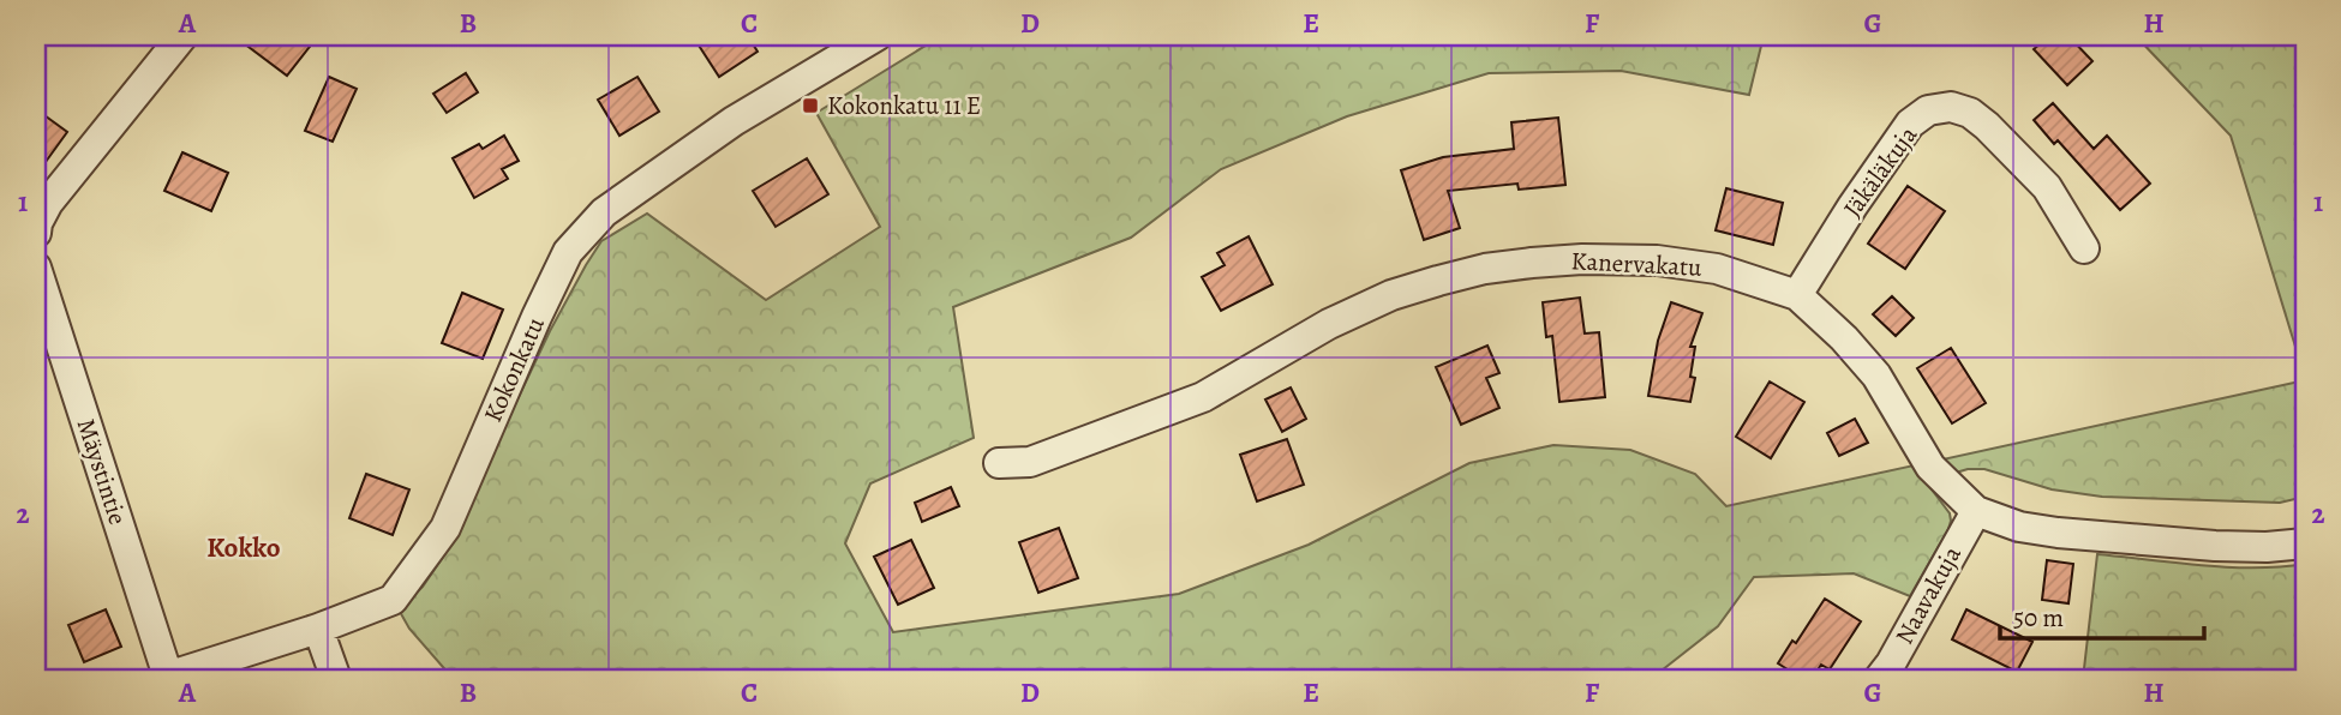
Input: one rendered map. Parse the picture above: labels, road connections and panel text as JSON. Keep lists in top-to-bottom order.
{
  "streets": {
    "street": [
      "Jäkäläkuja",
      "Kanervakatu",
      "Kokonkatu",
      "Mäystintie",
      "Naavakuja"
    ]
  },
  "crossings": [
    ["Jäkäläkuja", "Kanervakatu"],
    ["Kanervakatu", "Naavakuja"],
    ["Kokonkatu", "Mäystintie"]
  ],
  "districts": ["Kokko"],
  "places": {
    "transit": ["Kokonkatu 11 E"]
  },
  "scale_bar": "50 m",
  "grid": {
    "columns": [
      "A",
      "B",
      "C",
      "D",
      "E",
      "F",
      "G",
      "H"
    ],
    "rows": ["1", "2"]
  }
}
